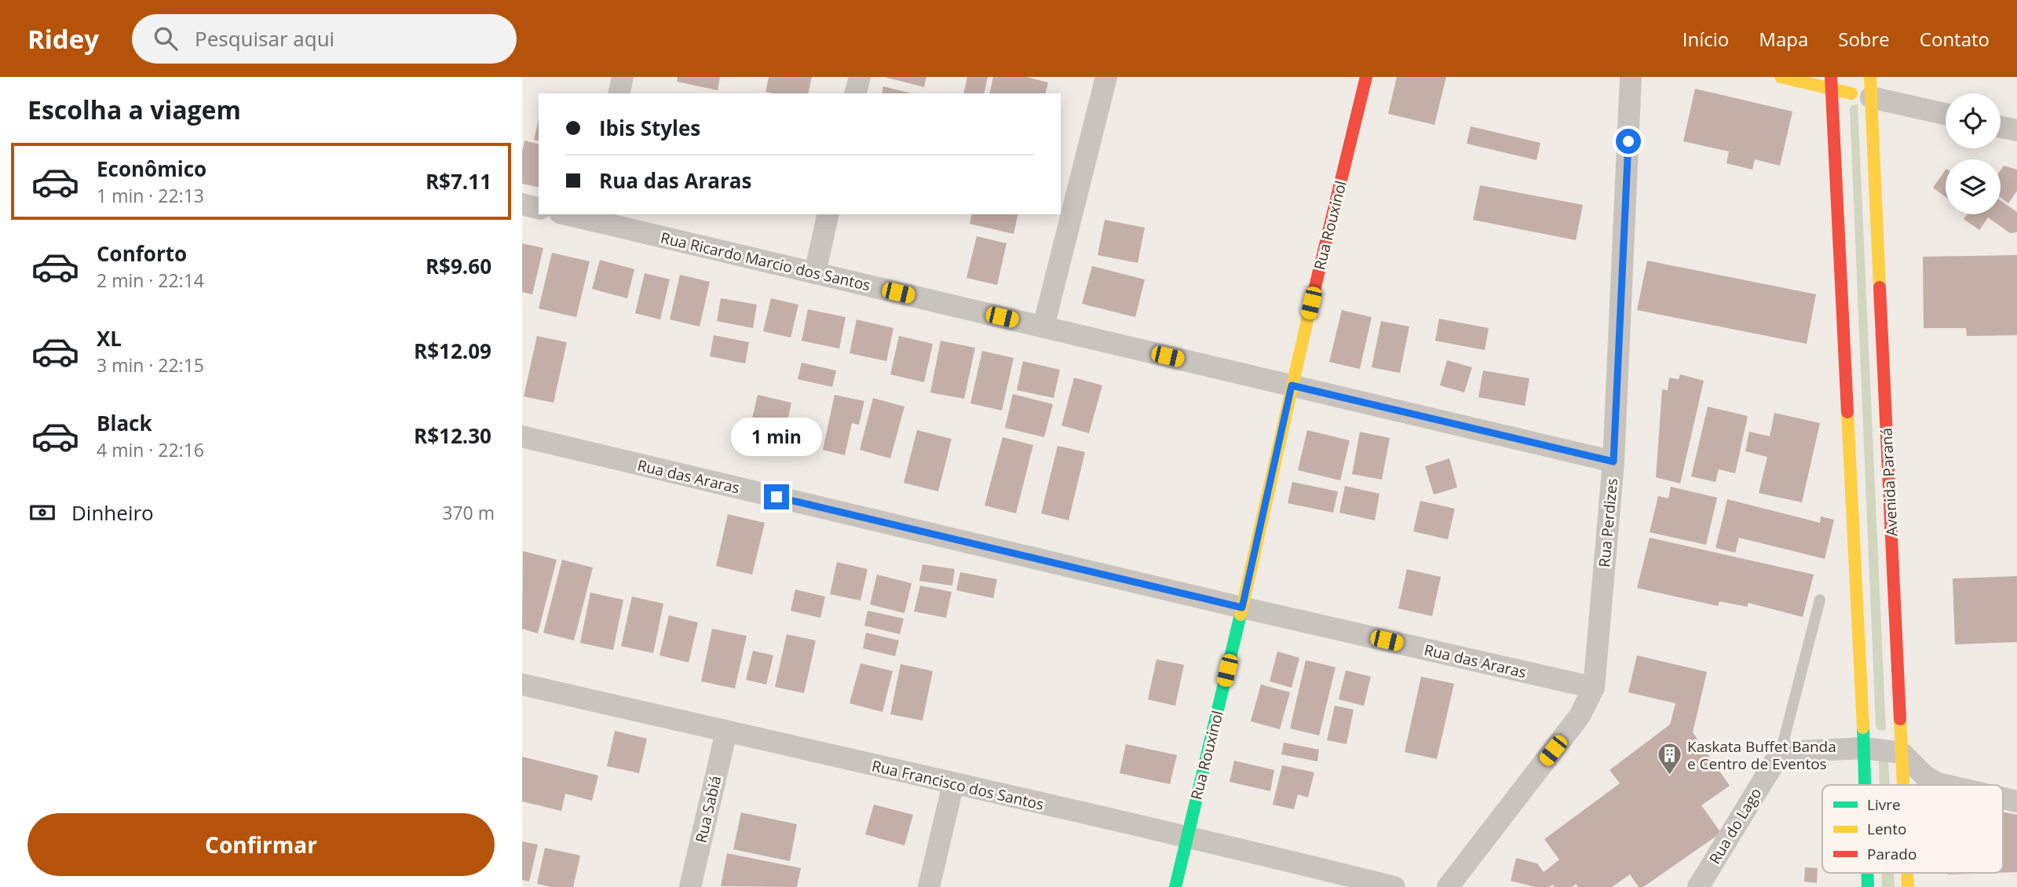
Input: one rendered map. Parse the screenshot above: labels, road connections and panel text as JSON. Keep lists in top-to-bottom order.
{
  "streets": {
    "main road": ["Rua Rouxinol", "Avenida Paraná"],
    "street": [
      "Rua Ricardo Marcio dos Santos",
      "Rua das Araras",
      "Rua Perdizes",
      "Rua Francisco dos Santos",
      "Rua Sabiá",
      "Rua do Lago"
    ]
  },
  "crossings": [
    ["Rua Rouxinol", "Rua Ricardo Marcio dos Santos"],
    ["Rua Rouxinol", "Rua das Araras"],
    ["Rua Rouxinol", "Rua Francisco dos Santos"],
    ["Rua Ricardo Marcio dos Santos", "Rua Perdizes"],
    ["Rua das Araras", "Rua Perdizes"],
    ["Rua Francisco dos Santos", "Rua Sabiá"]
  ],
  "places": {
    "building": ["Kaskata Buffet Banda e Centro de Eventos"]
  },
  "legend": ["Livre", "Lento", "Parado"],
  "page": {
    "header": "Ridey",
    "search": "Pesquisar aqui",
    "nav": [
      "Início",
      "Mapa",
      "Sobre",
      "Contato"
    ],
    "heading": "Escolha a viagem",
    "banner": ["Ibis Styles", "Rua das Araras"],
    "list": [
      {
        "name": "Econômico",
        "note": "1 min · 22:13",
        "value": "R$7.11"
      },
      {
        "name": "Conforto",
        "note": "2 min · 22:14",
        "value": "R$9.60"
      },
      {
        "name": "XL",
        "note": "3 min · 22:15",
        "value": "R$12.09"
      },
      {
        "name": "Black",
        "note": "4 min · 22:16",
        "value": "R$12.30"
      }
    ],
    "bubble": "1 min",
    "pay": ["Dinheiro", "370 m"],
    "buttons": "Confirmar"
  }
}
